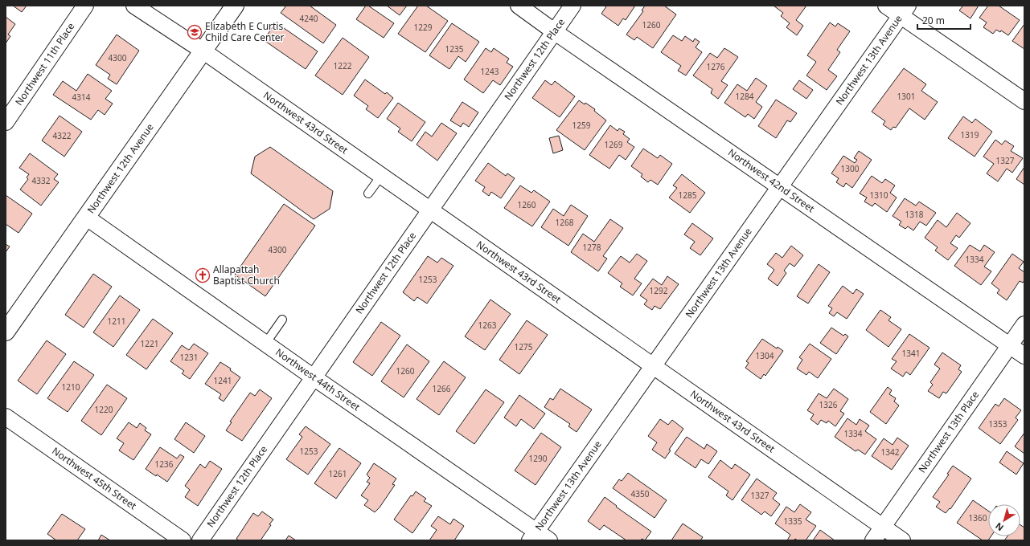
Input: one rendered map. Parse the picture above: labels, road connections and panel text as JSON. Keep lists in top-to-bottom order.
{
  "streets": {
    "main road": ["Northwest 12th Avenue"],
    "street": [
      "Northwest 12th Place",
      "Northwest 13th Avenue",
      "Northwest 11th Place",
      "Northwest 43rd Street",
      "Northwest 42nd Street",
      "Northwest 44th Street",
      "Northwest 13th Place",
      "Northwest 45th Street"
    ]
  },
  "crossings": [
    ["Northwest 12th Place", "Northwest 43rd Street"],
    ["Northwest 12th Place", "Northwest 42nd Street"],
    ["Northwest 12th Place", "Northwest 44th Street"],
    ["Northwest 13th Avenue", "Northwest 43rd Street"],
    ["Northwest 13th Avenue", "Northwest 42nd Street"],
    ["Northwest 13th Avenue", "Northwest 44th Street"],
    ["Northwest 43rd Street", "Northwest 12th Avenue"],
    ["Northwest 43rd Street", "Northwest 13th Place"],
    ["Northwest 12th Avenue", "Northwest 44th Street"],
    ["Northwest 42nd Street", "Northwest 13th Place"]
  ],
  "places": {
    "school or university": ["Elizabeth E Curtis Child Care Center"],
    "church": ["Allapattah Baptist Church"]
  },
  "house_numbers": [
    "4240",
    "1260",
    "1229",
    "1235",
    "4300",
    "1222",
    "1276",
    "1243",
    "1284",
    "1301",
    "4314",
    "1259",
    "1319",
    "4322",
    "1269",
    "1327",
    "1300",
    "4332",
    "1285",
    "1310",
    "1260",
    "1318",
    "1268",
    "1278",
    "4300",
    "1334",
    "1253",
    "1292",
    "1211",
    "1263",
    "1221",
    "1275",
    "1341",
    "1304",
    "1231",
    "1260",
    "1241",
    "1210",
    "1266",
    "1326",
    "1220",
    "1353",
    "1334",
    "1253",
    "1342",
    "1290",
    "1236",
    "1261",
    "4350",
    "1327",
    "1360",
    "1335"
  ],
  "scale_bar": "20 m",
  "north": "bottom left"
}
